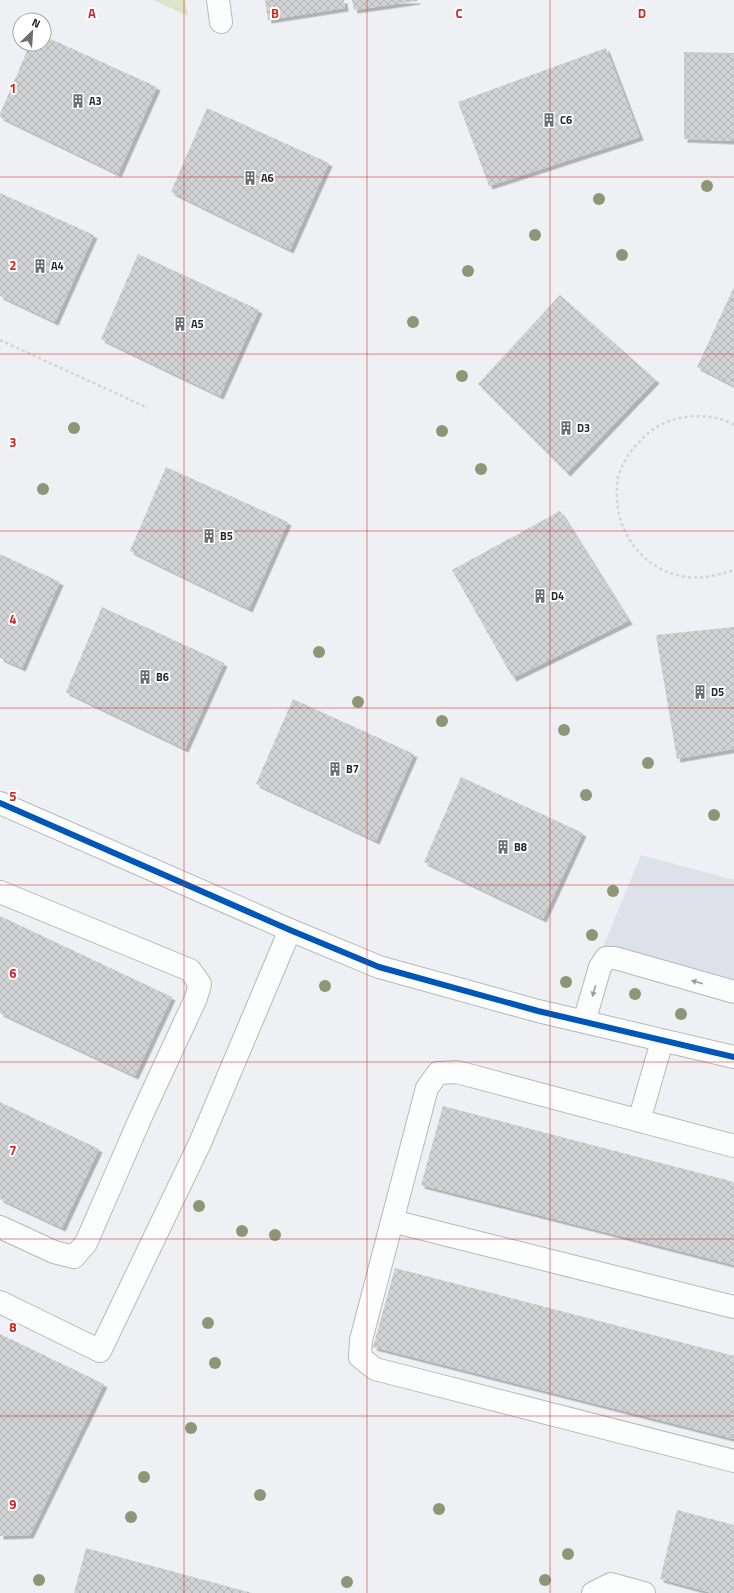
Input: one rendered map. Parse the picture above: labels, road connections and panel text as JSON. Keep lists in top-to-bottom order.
{
  "places": {
    "building": [
      "A3",
      "C6",
      "A6",
      "A4",
      "A5",
      "D3",
      "B5",
      "D4",
      "B6",
      "D5",
      "B7",
      "B8"
    ]
  },
  "north": "top right",
  "grid": {
    "columns": [
      "A",
      "B",
      "C",
      "D"
    ],
    "rows": [
      "1",
      "2",
      "3",
      "4",
      "5",
      "6",
      "7",
      "8",
      "9"
    ]
  }
}
